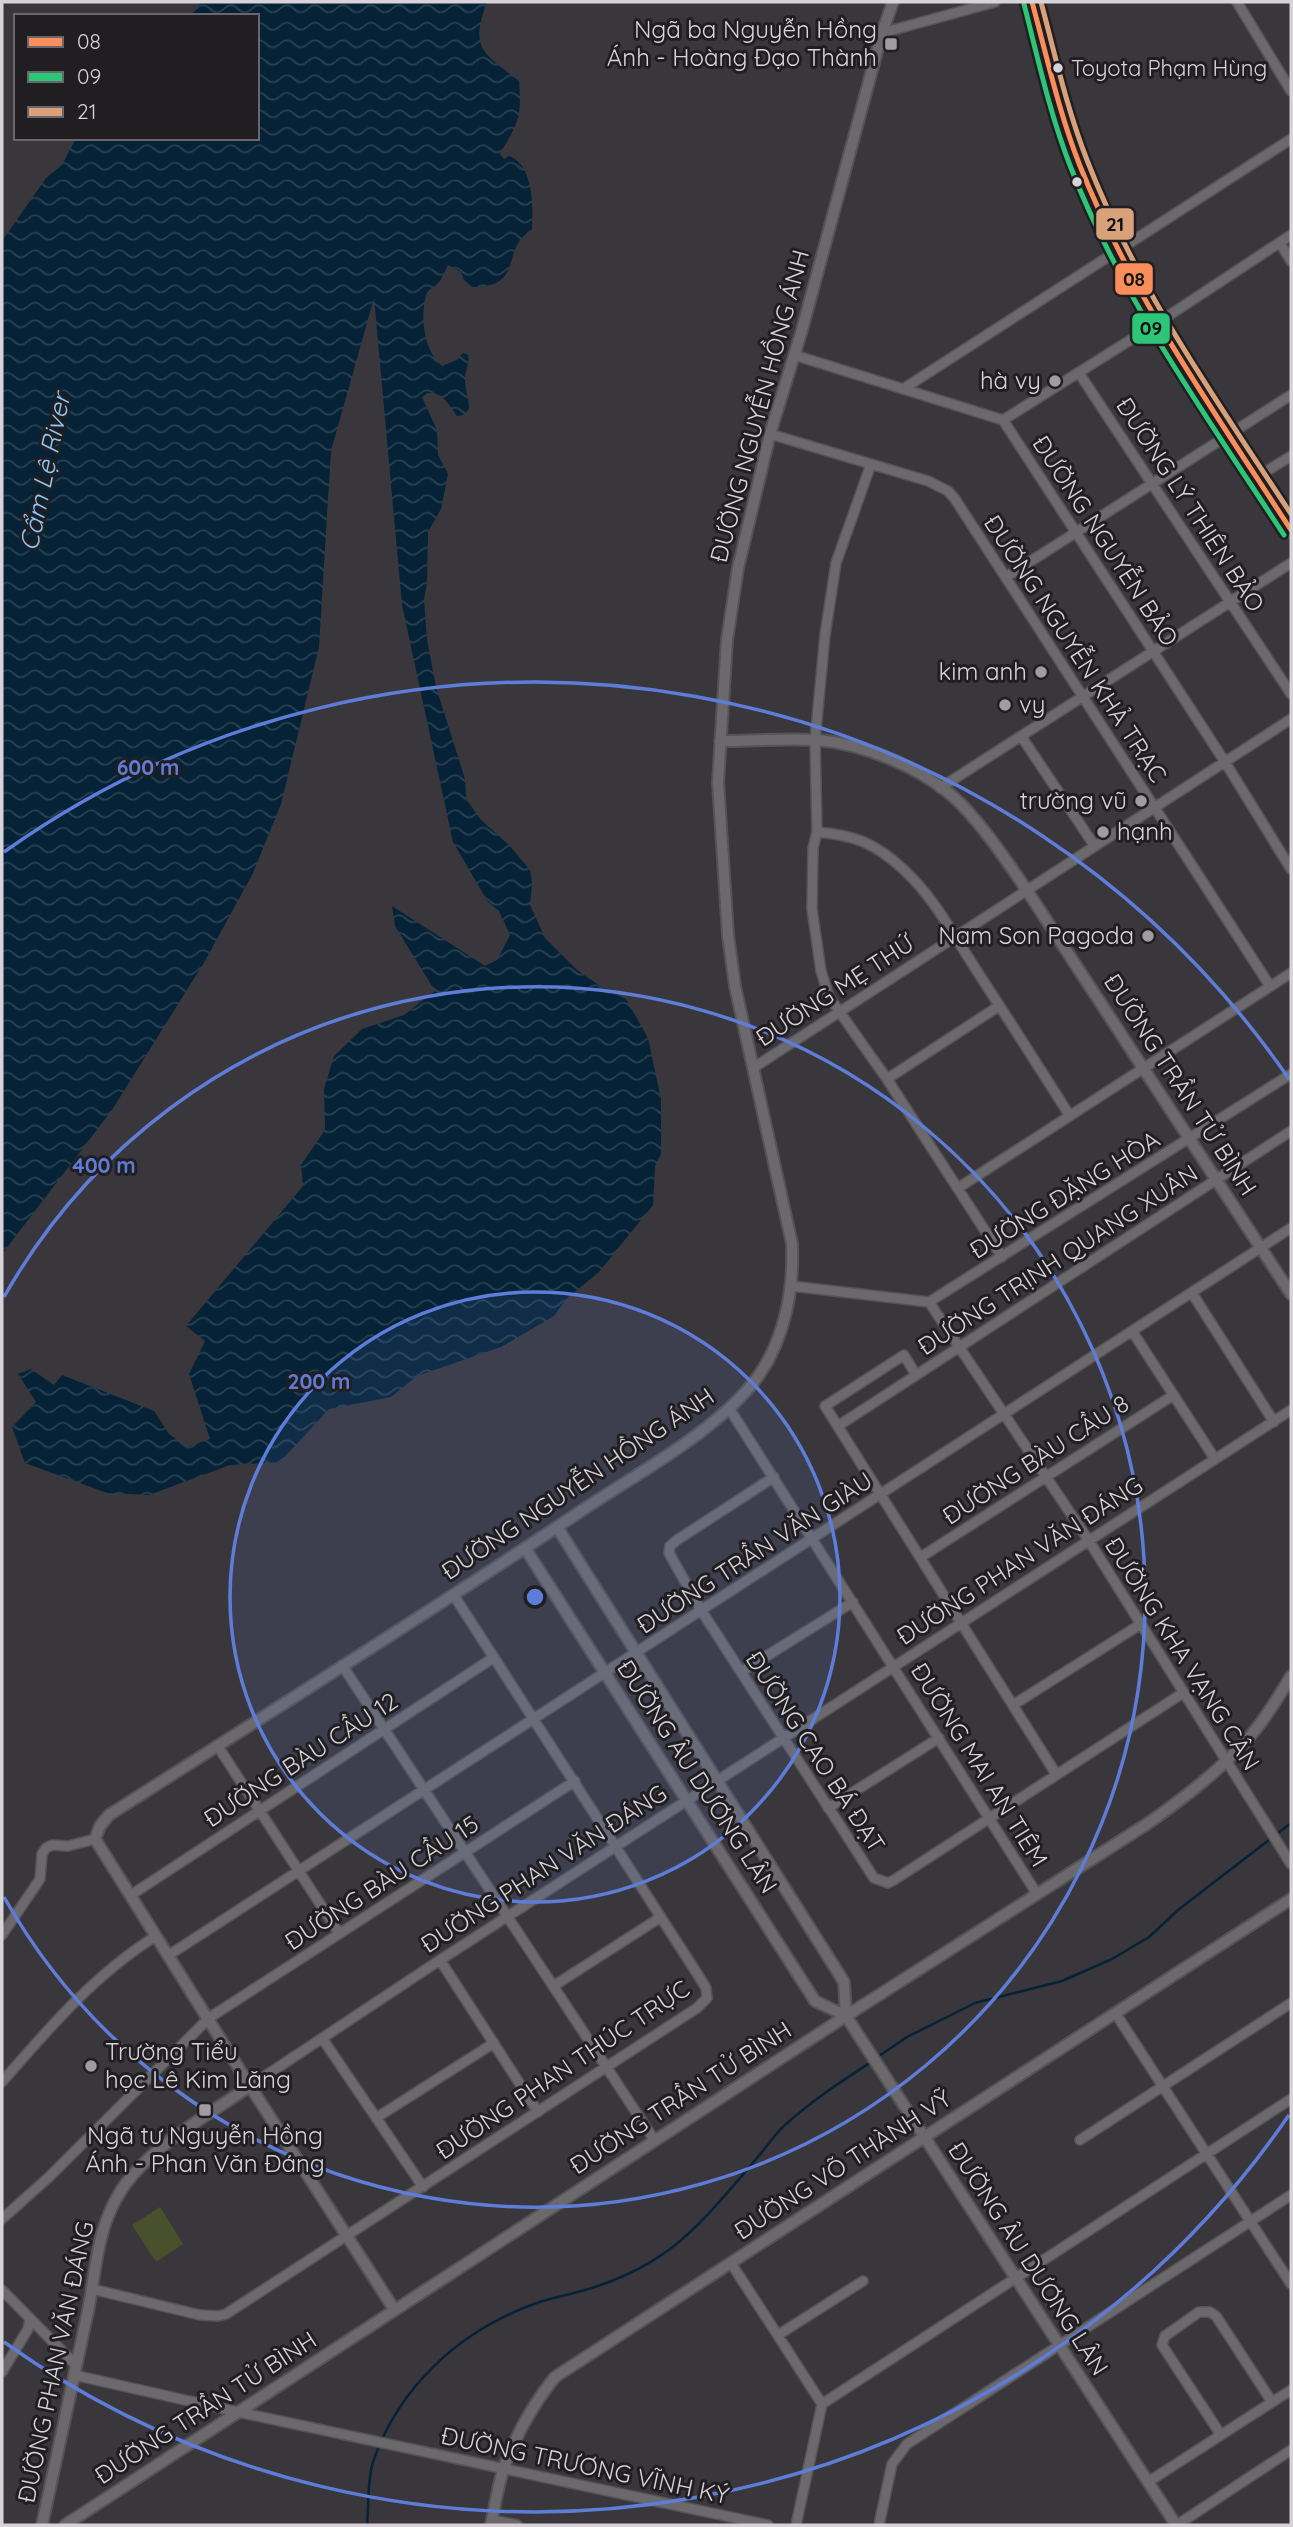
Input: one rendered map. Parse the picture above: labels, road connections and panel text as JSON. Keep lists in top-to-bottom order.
{
  "streets": {
    "street": [
      "ĐƯỜNG NGUYỄN HỒNG ÁNH",
      "ĐƯỜNG LÝ THIÊN BẢO",
      "ĐƯỜNG NGUYỄN BẢO",
      "ĐƯỜNG NGUYỄN KHẢ TRẠC",
      "ĐƯỜNG MẸ THỨ",
      "ĐƯỜNG TRẦN TỬ BÌNH",
      "ĐƯỜNG ĐẶNG HÒA",
      "ĐƯỜNG TRỊNH QUANG XUÂN",
      "ĐƯỜNG BÀU CẦU 8",
      "ĐƯỜNG TRẦN VĂN GIÀU",
      "ĐƯỜNG PHAN VĂN ĐÁNG",
      "ĐƯỜNG KHA VẠNG CÂN",
      "ĐƯỜNG CAO BÁ ĐẠT",
      "ĐƯỜNG BÀU CẦU 12",
      "ĐƯỜNG MAI AN TIÊM",
      "ĐƯỜNG ÂU DƯƠNG LÂN",
      "ĐƯỜNG BÀU CẦU 15",
      "ĐƯỜNG PHAN THÚC TRỰC",
      "ĐƯỜNG VÕ THÀNH VỸ",
      "ĐƯỜNG TRƯƠNG VĨNH KÝ"
    ]
  },
  "crossings": [
    ["ĐƯỜNG NGUYỄN HỒNG ÁNH", "ĐƯỜNG NGUYỄN BẢO"],
    ["ĐƯỜNG NGUYỄN HỒNG ÁNH", "ĐƯỜNG NGUYỄN KHẢ TRẠC"],
    ["ĐƯỜNG NGUYỄN HỒNG ÁNH", "ĐƯỜNG MẸ THỨ"],
    ["ĐƯỜNG NGUYỄN HỒNG ÁNH", "ĐƯỜNG TRẦN TỬ BÌNH"],
    ["ĐƯỜNG NGUYỄN HỒNG ÁNH", "ĐƯỜNG MAI AN TIÊM"],
    ["ĐƯỜNG NGUYỄN HỒNG ÁNH", "ĐƯỜNG ÂU DƯƠNG LÂN"],
    ["ĐƯỜNG NGUYỄN HỒNG ÁNH", "ĐƯỜNG PHAN THÚC TRỰC"],
    ["ĐƯỜNG NGUYỄN BẢO", "ĐƯỜNG MẸ THỨ"],
    ["ĐƯỜNG NGUYỄN KHẢ TRẠC", "ĐƯỜNG MẸ THỨ"],
    ["ĐƯỜNG MẸ THỨ", "ĐƯỜNG TRẦN TỬ BÌNH"],
    ["ĐƯỜNG TRẦN TỬ BÌNH", "ĐƯỜNG ĐẶNG HÒA"],
    ["ĐƯỜNG TRẦN TỬ BÌNH", "ĐƯỜNG TRỊNH QUANG XUÂN"],
    ["ĐƯỜNG TRẦN TỬ BÌNH", "ĐƯỜNG TRẦN VĂN GIÀU"],
    ["ĐƯỜNG TRẦN TỬ BÌNH", "ĐƯỜNG KHA VẠNG CÂN"],
    ["ĐƯỜNG TRẦN TỬ BÌNH", "ĐƯỜNG MAI AN TIÊM"],
    ["ĐƯỜNG TRẦN TỬ BÌNH", "ĐƯỜNG ÂU DƯƠNG LÂN"],
    ["ĐƯỜNG TRẦN TỬ BÌNH", "ĐƯỜNG TRƯƠNG VĨNH KÝ"],
    ["ĐƯỜNG ĐẶNG HÒA", "ĐƯỜNG KHA VẠNG CÂN"],
    ["ĐƯỜNG TRỊNH QUANG XUÂN", "ĐƯỜNG BÀU CẦU 8"],
    ["ĐƯỜNG TRỊNH QUANG XUÂN", "ĐƯỜNG TRẦN VĂN GIÀU"],
    ["ĐƯỜNG TRỊNH QUANG XUÂN", "ĐƯỜNG PHAN VĂN ĐÁNG"],
    ["ĐƯỜNG TRỊNH QUANG XUÂN", "ĐƯỜNG KHA VẠNG CÂN"],
    ["ĐƯỜNG TRỊNH QUANG XUÂN", "ĐƯỜNG CAO BÁ ĐẠT"],
    ["ĐƯỜNG BÀU CẦU 8", "ĐƯỜNG KHA VẠNG CÂN"],
    ["ĐƯỜNG TRẦN VĂN GIÀU", "ĐƯỜNG KHA VẠNG CÂN"],
    ["ĐƯỜNG TRẦN VĂN GIÀU", "ĐƯỜNG CAO BÁ ĐẠT"],
    ["ĐƯỜNG TRẦN VĂN GIÀU", "ĐƯỜNG MAI AN TIÊM"],
    ["ĐƯỜNG TRẦN VĂN GIÀU", "ĐƯỜNG ÂU DƯƠNG LÂN"],
    ["ĐƯỜNG TRẦN VĂN GIÀU", "ĐƯỜNG PHAN THÚC TRỰC"],
    ["ĐƯỜNG PHAN VĂN ĐÁNG", "ĐƯỜNG KHA VẠNG CÂN"],
    ["ĐƯỜNG PHAN VĂN ĐÁNG", "ĐƯỜNG CAO BÁ ĐẠT"],
    ["ĐƯỜNG PHAN VĂN ĐÁNG", "ĐƯỜNG MAI AN TIÊM"],
    ["ĐƯỜNG PHAN VĂN ĐÁNG", "ĐƯỜNG ÂU DƯƠNG LÂN"],
    ["ĐƯỜNG PHAN VĂN ĐÁNG", "ĐƯỜNG PHAN THÚC TRỰC"],
    ["ĐƯỜNG PHAN VĂN ĐÁNG", "ĐƯỜNG TRƯƠNG VĨNH KÝ"],
    ["ĐƯỜNG KHA VẠNG CÂN", "ĐƯỜNG CAO BÁ ĐẠT"],
    ["ĐƯỜNG CAO BÁ ĐẠT", "ĐƯỜNG MAI AN TIÊM"],
    ["ĐƯỜNG BÀU CẦU 12", "ĐƯỜNG PHAN THÚC TRỰC"],
    ["ĐƯỜNG ÂU DƯƠNG LÂN", "ĐƯỜNG VÕ THÀNH VỸ"],
    ["ĐƯỜNG BÀU CẦU 15", "ĐƯỜNG PHAN THÚC TRỰC"],
    ["ĐƯỜNG VÕ THÀNH VỸ", "ĐƯỜNG TRƯƠNG VĨNH KÝ"]
  ],
  "water": ["Cẩm Lệ River"],
  "places": {
    "transit": ["Ngã ba Nguyễn Hồng Ánh - Hoàng Đạo Thành", "Ngã tư Nguyễn Hồng Ánh - Phan Văn Đáng"],
    "other": [
      "Toyota Phạm Hùng",
      "hà vy",
      "kim anh",
      "vy",
      "trường vũ",
      "hạnh",
      "Nam Son Pagoda",
      "Trường Tiểu học Lê Kim Lăng"
    ]
  },
  "lines": ["transit line 08", "transit line 21", "transit line 09"],
  "legend": ["08", "09", "21"],
  "rings": ["600 m", "400 m", "200 m"]
}
